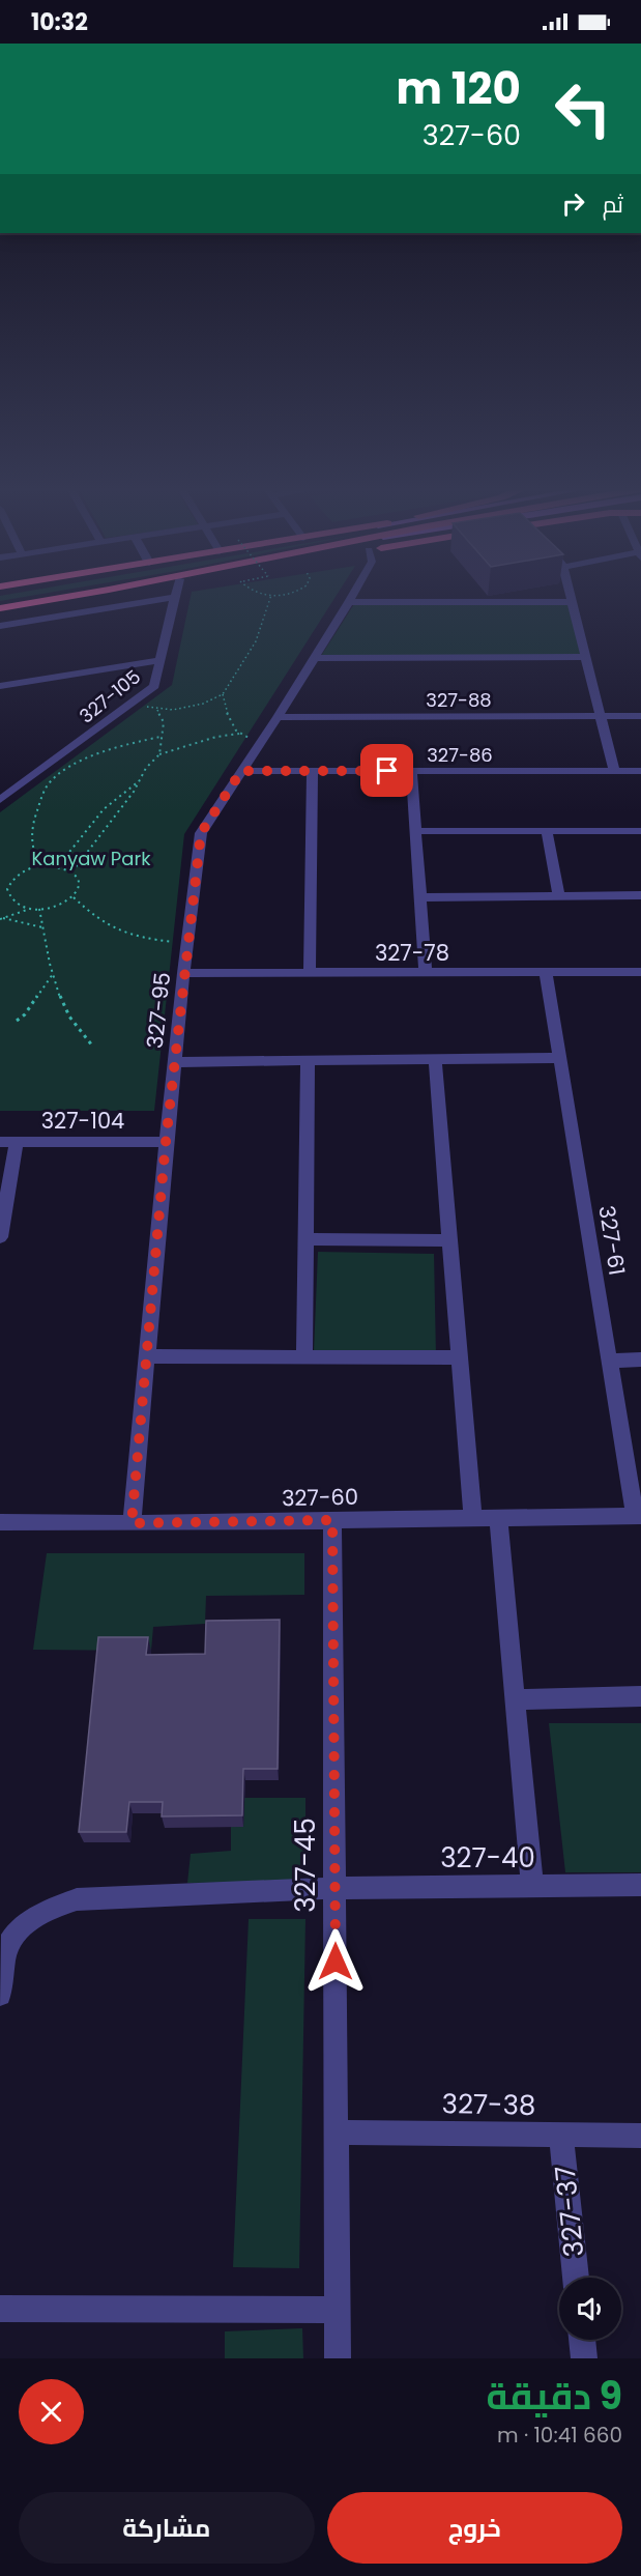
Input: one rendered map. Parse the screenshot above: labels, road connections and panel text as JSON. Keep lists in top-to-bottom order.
{
  "streets": {
    "street": [
      "327-105",
      "327-88",
      "327-86",
      "327-78",
      "327-95",
      "327-104",
      "327-61",
      "327-60",
      "327-40",
      "327-45",
      "327-38",
      "327-37"
    ]
  },
  "crossings": [
    ["327-88", "327-95"],
    ["327-86", "327-95"],
    ["327-78", "327-95"],
    ["327-78", "327-61"],
    ["327-95", "327-104"],
    ["327-95", "327-60"],
    ["327-61", "327-60"],
    ["327-60", "327-45"],
    ["327-40", "327-45"],
    ["327-45", "327-38"],
    ["327-38", "327-37"]
  ],
  "parks": ["Kanyaw Park"],
  "page": {
    "status": "10:32",
    "turn": ["120 m", "327-60"],
    "then": "ثم",
    "heading": ["9 دقيقة", "660 m · 10:41"],
    "buttons": ["خروج", "مشاركة"]
  }
}
